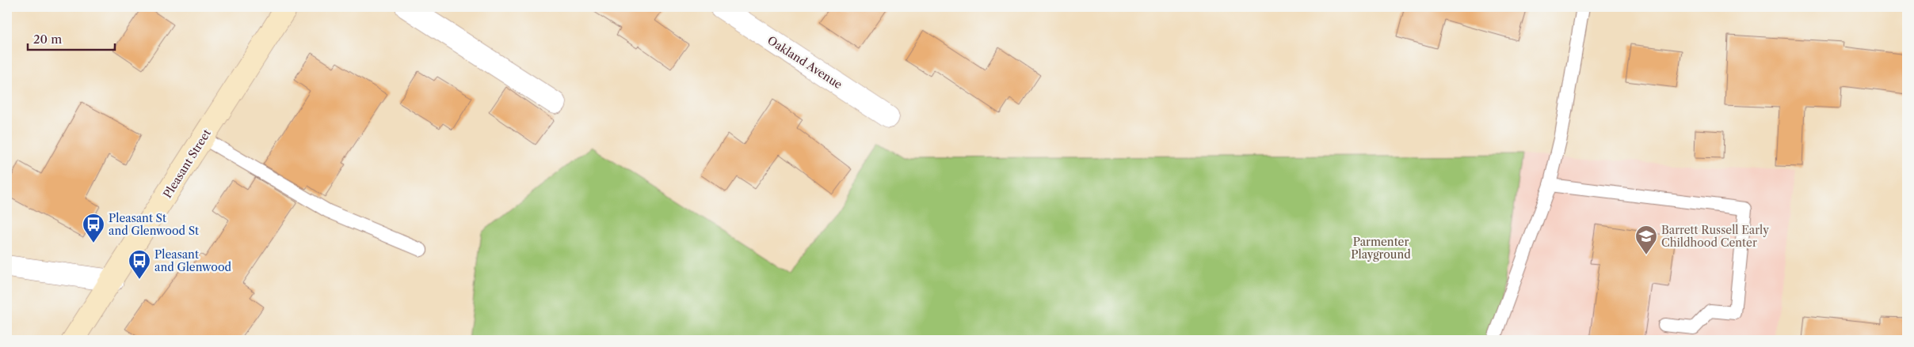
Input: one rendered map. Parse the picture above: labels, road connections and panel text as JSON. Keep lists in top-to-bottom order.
{
  "streets": {
    "main road": ["Pleasant Street"],
    "street": ["Oakland Avenue"]
  },
  "parks": ["Parmenter Playground"],
  "places": {
    "bus stop": ["Pleasant St and Glenwood St", "Pleasant and Glenwood"],
    "school or university": ["Barrett Russell Early Childhood Center"]
  },
  "scale_bar": "20 m"
}
